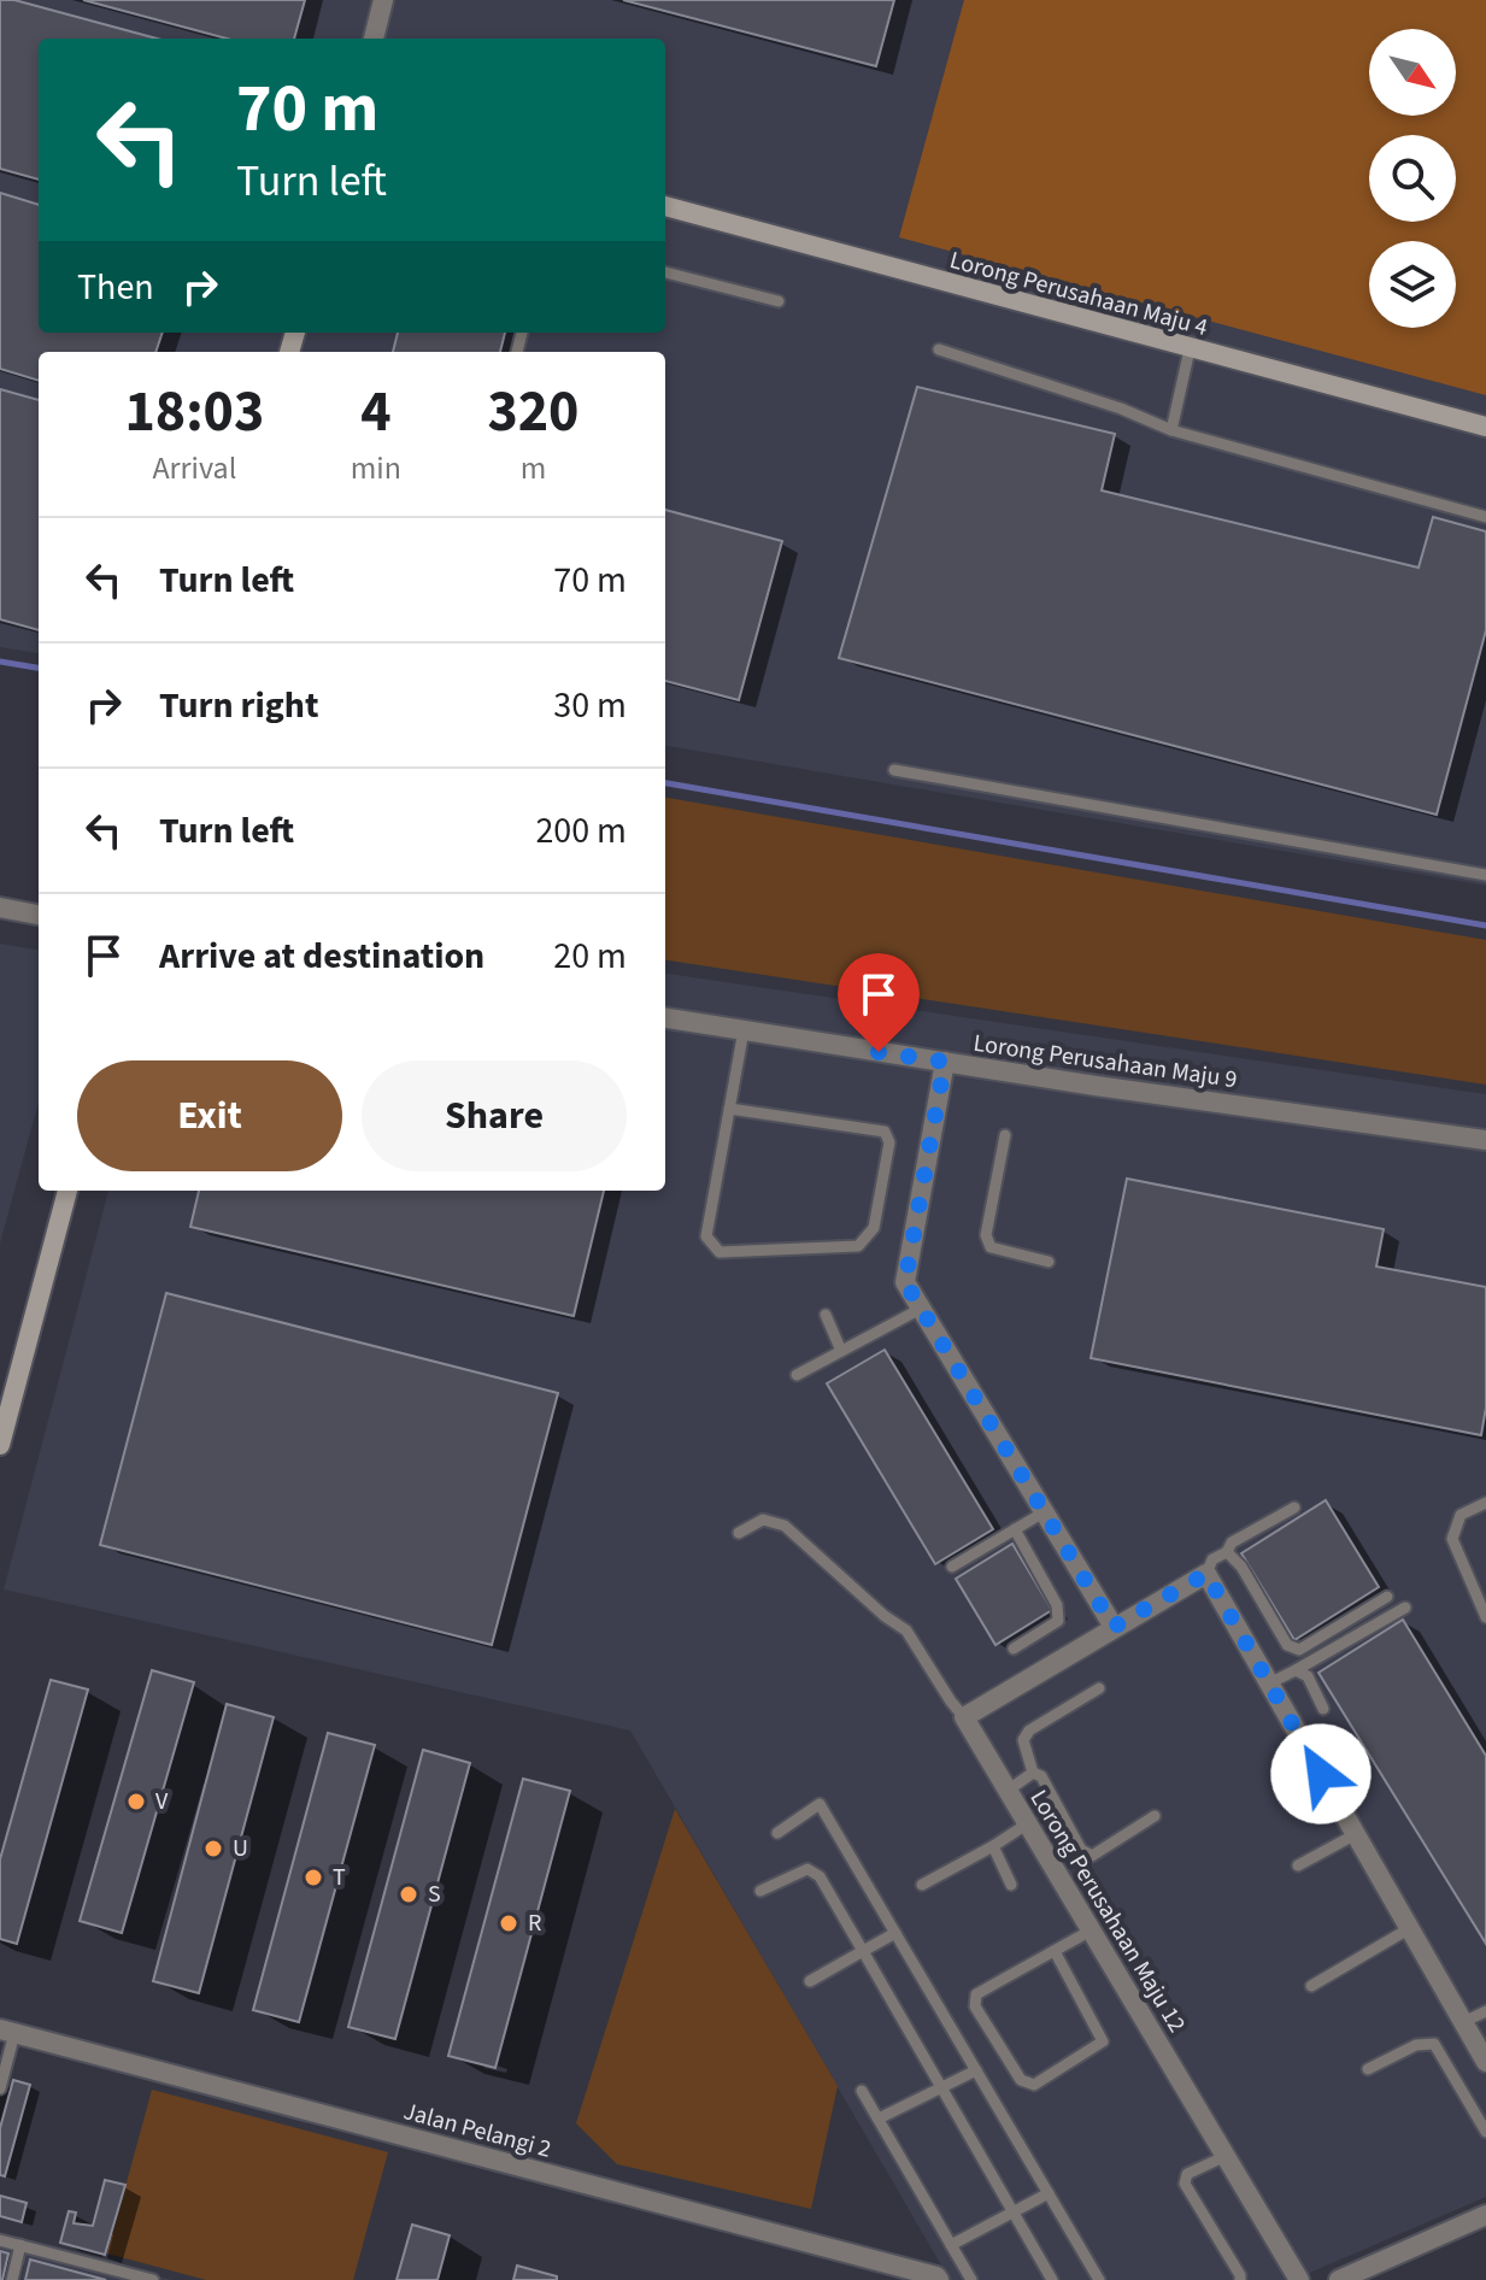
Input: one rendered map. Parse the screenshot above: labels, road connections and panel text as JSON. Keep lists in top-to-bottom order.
{
  "streets": {
    "street": [
      "Lorong Perusahaan Maju 4",
      "Lorong Perusahaan Maju 9",
      "Lorong Perusahaan Maju 12",
      "Jalan Pelangi 2"
    ]
  },
  "places": [
    "V",
    "U",
    "T",
    "S",
    "R"
  ],
  "north": "bottom right",
  "page": {
    "turn": ["70 m", "Turn left"],
    "then": "Then",
    "eta": [
      "18:03",
      "Arrival",
      "4",
      "min",
      "320",
      "m"
    ],
    "list": [
      {
        "name": "Turn left",
        "value": "70 m"
      },
      {
        "name": "Turn right",
        "value": "30 m"
      },
      {
        "name": "Turn left",
        "value": "200 m"
      },
      {
        "name": "Arrive at destination",
        "value": "20 m"
      }
    ],
    "buttons": ["Exit", "Share"]
  }
}
